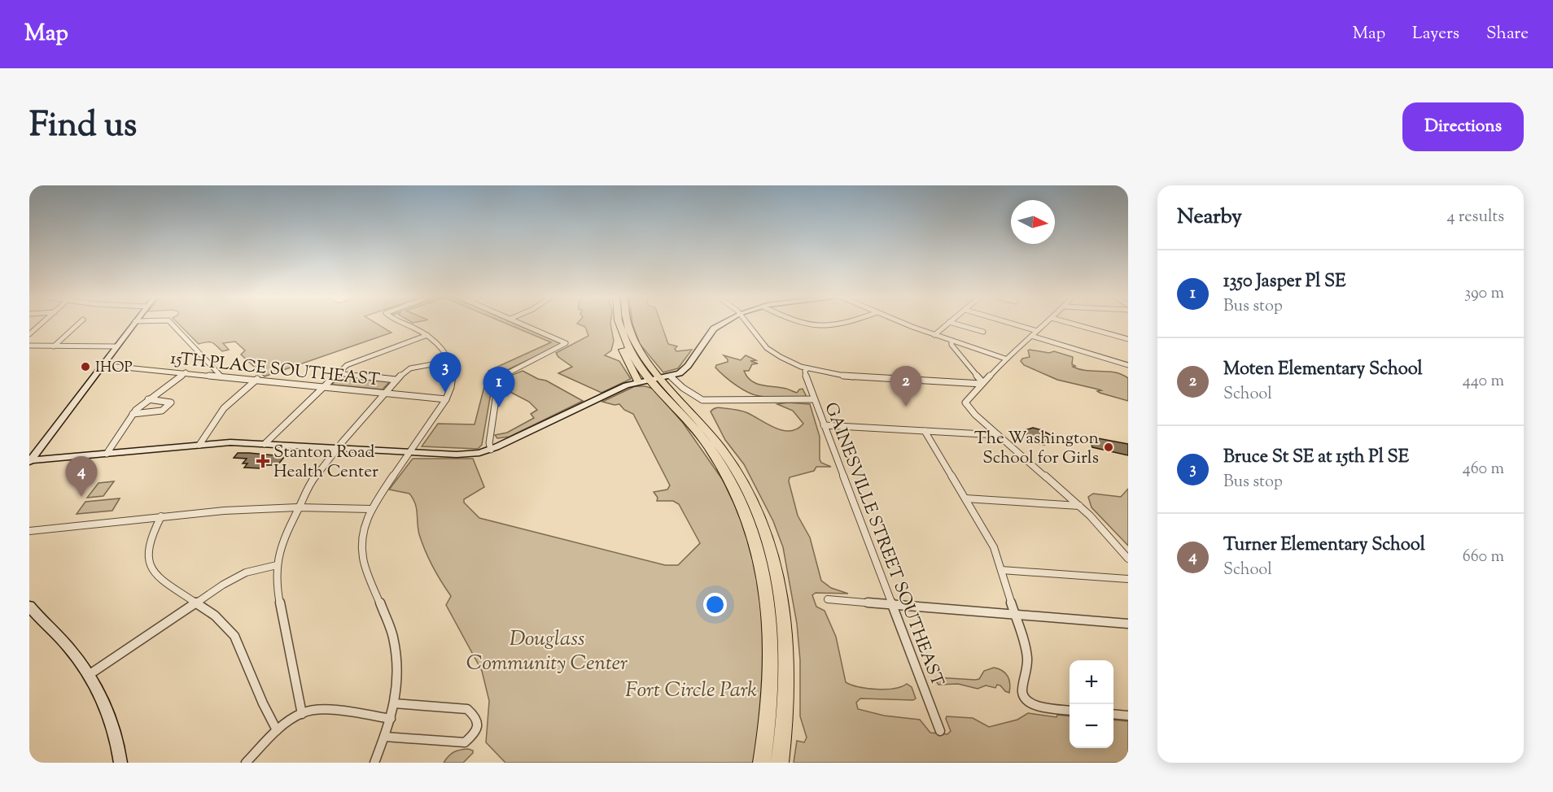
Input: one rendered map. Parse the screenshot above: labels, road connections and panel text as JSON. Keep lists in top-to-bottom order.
{
  "streets": {
    "street": ["15TH PLACE SOUTHEAST", "GAINESVILLE STREET SOUTHEAST"]
  },
  "parks": ["Douglass Community Center", "Fort Circle Park"],
  "places": {
    "other": ["IHOP", "The Washington School for Girls"],
    "health": ["Stanton Road Health Center"]
  },
  "north": "right",
  "page": {
    "header": "Map",
    "nav": ["Map", "Layers", "Share"],
    "title": "Find us",
    "buttons": "Directions",
    "heading": ["Nearby", "4 results"],
    "list": [
      {
        "mark": "1",
        "name": "1350 Jasper Pl SE",
        "note": "Bus stop",
        "value": "390 m"
      },
      {
        "mark": "2",
        "name": "Moten Elementary School",
        "note": "School",
        "value": "440 m"
      },
      {
        "mark": "3",
        "name": "Bruce St SE at 15th Pl SE",
        "note": "Bus stop",
        "value": "460 m"
      },
      {
        "mark": "4",
        "name": "Turner Elementary School",
        "note": "School",
        "value": "660 m"
      }
    ],
    "pins": [
      "3",
      "2",
      "1",
      "4"
    ],
    "map_buttons": ["+", "−"]
  }
}
